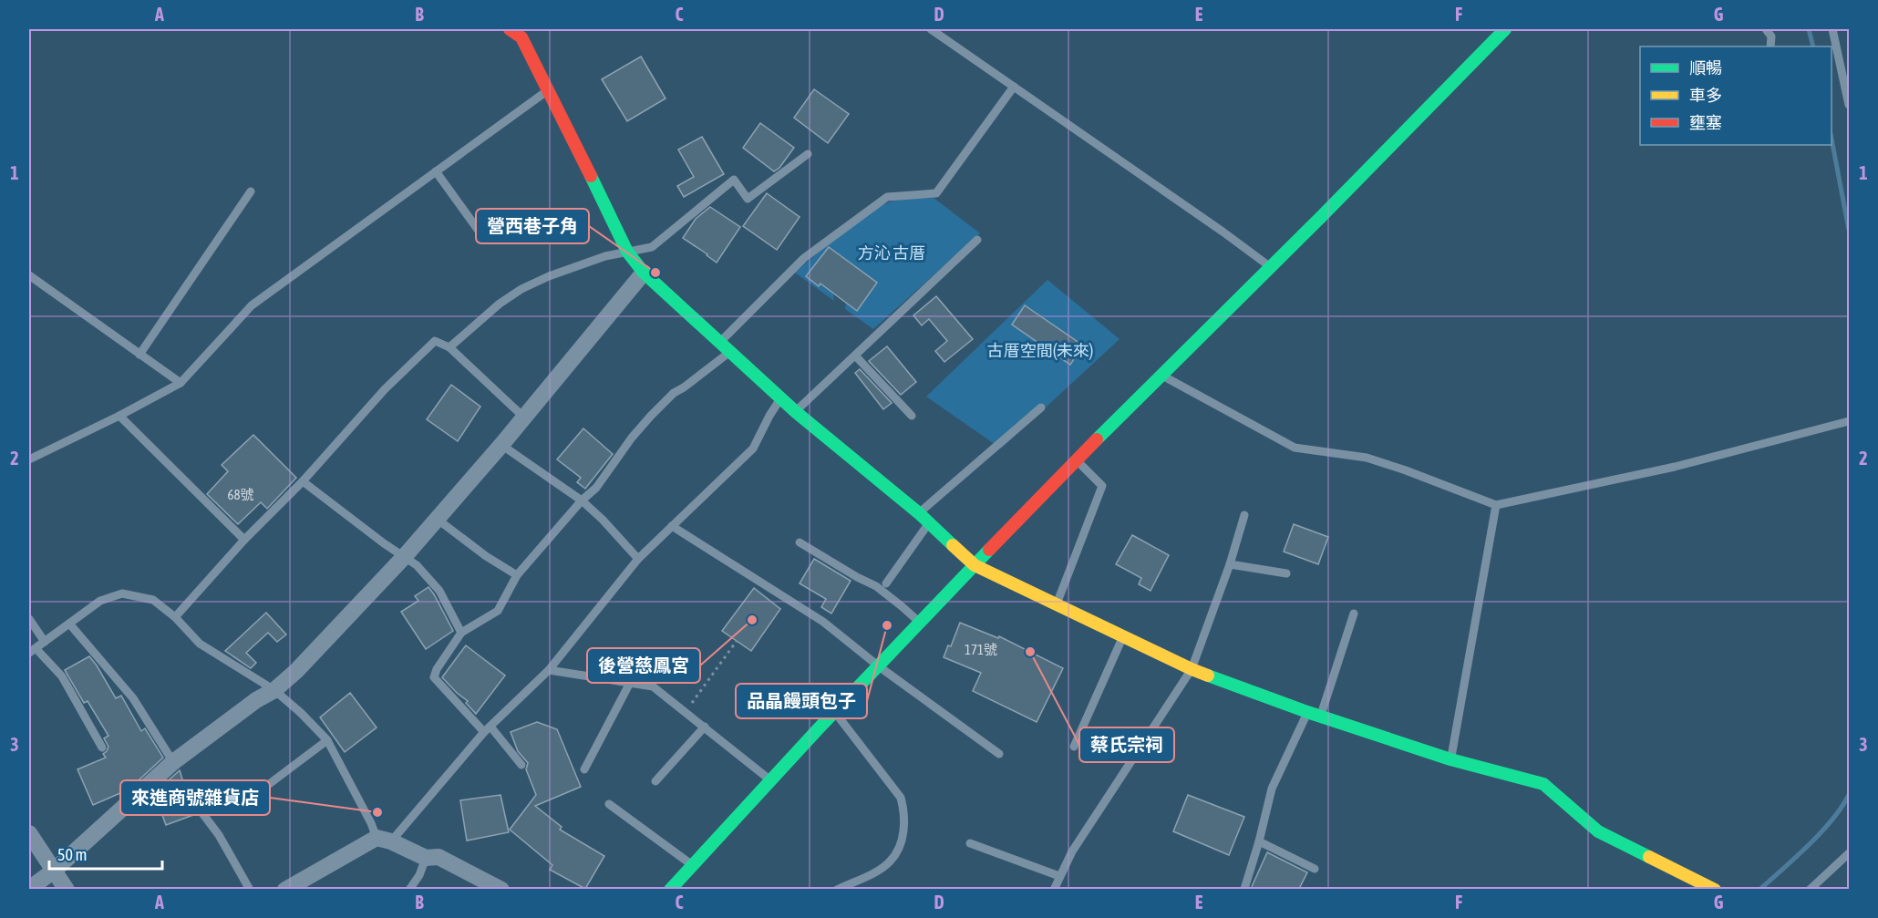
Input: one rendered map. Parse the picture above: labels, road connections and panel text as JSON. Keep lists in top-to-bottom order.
{
  "parks": ["方沁 古厝", "古厝空間(未來)"],
  "places": [
    "營西巷子角",
    "後營慈鳳宮",
    "品晶饅頭包子",
    "蔡氏宗祠",
    "來進商號雜貨店"
  ],
  "house_numbers": ["68號", "171號"],
  "legend": ["順暢", "車多", "壅塞"],
  "scale_bar": "50 m",
  "grid": {
    "columns": [
      "A",
      "B",
      "C",
      "D",
      "E",
      "F",
      "G"
    ],
    "rows": ["1", "2", "3"]
  }
}
